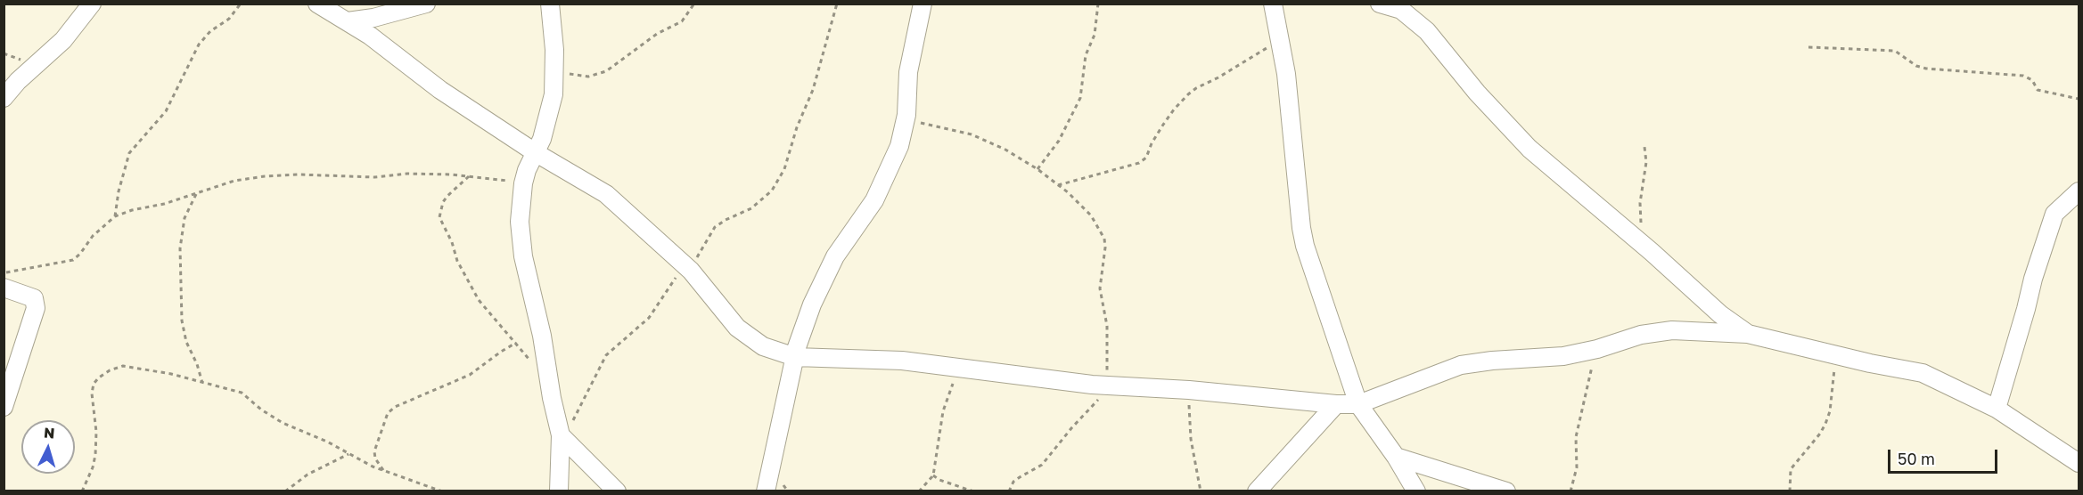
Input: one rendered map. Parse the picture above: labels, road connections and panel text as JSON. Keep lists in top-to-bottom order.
{
  "scale_bar": "50 m",
  "north": "top"
}
